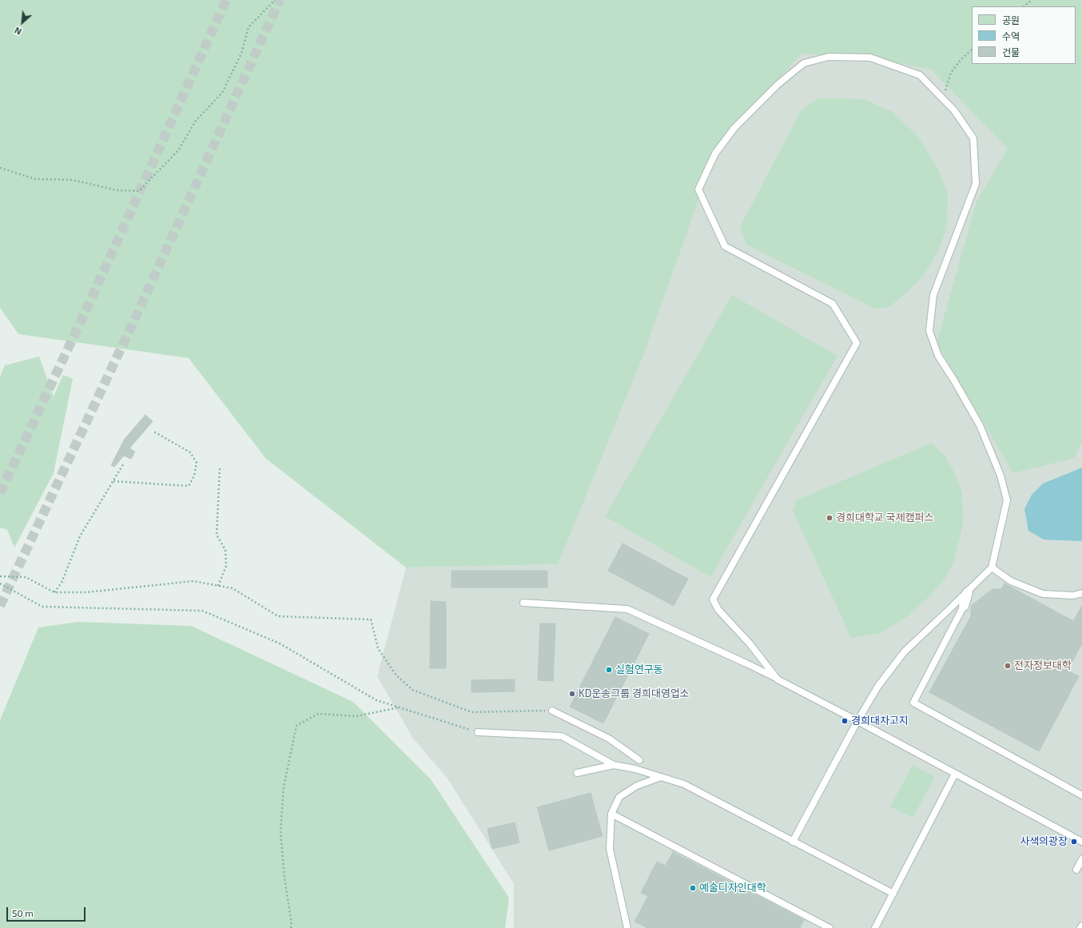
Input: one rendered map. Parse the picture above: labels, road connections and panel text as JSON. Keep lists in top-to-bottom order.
{
  "places": [
    "경희대학교 국제캠퍼스",
    "전자정보대학",
    "실험연구동",
    "KD운송그룹 경희대영업소",
    "경희대차고지",
    "사색의광장",
    "예술디자인대학"
  ],
  "legend": ["공원", "수역", "건물"],
  "scale_bar": "50 m",
  "north": "bottom left"
}
